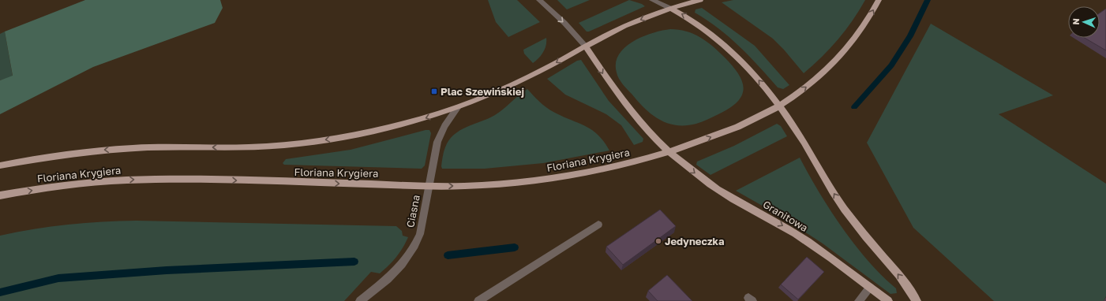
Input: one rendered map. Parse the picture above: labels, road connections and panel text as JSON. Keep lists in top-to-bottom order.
{
  "streets": {
    "main road": ["Floriana Krygiera", "Granitowa"],
    "street": ["Ciasna"]
  },
  "crossings": [
    ["Floriana Krygiera", "Ciasna"],
    ["Floriana Krygiera", "Granitowa"]
  ],
  "places": {
    "transit": ["Plac Szewińskiej"],
    "other": ["Jedyneczka"]
  },
  "north": "left"
}
